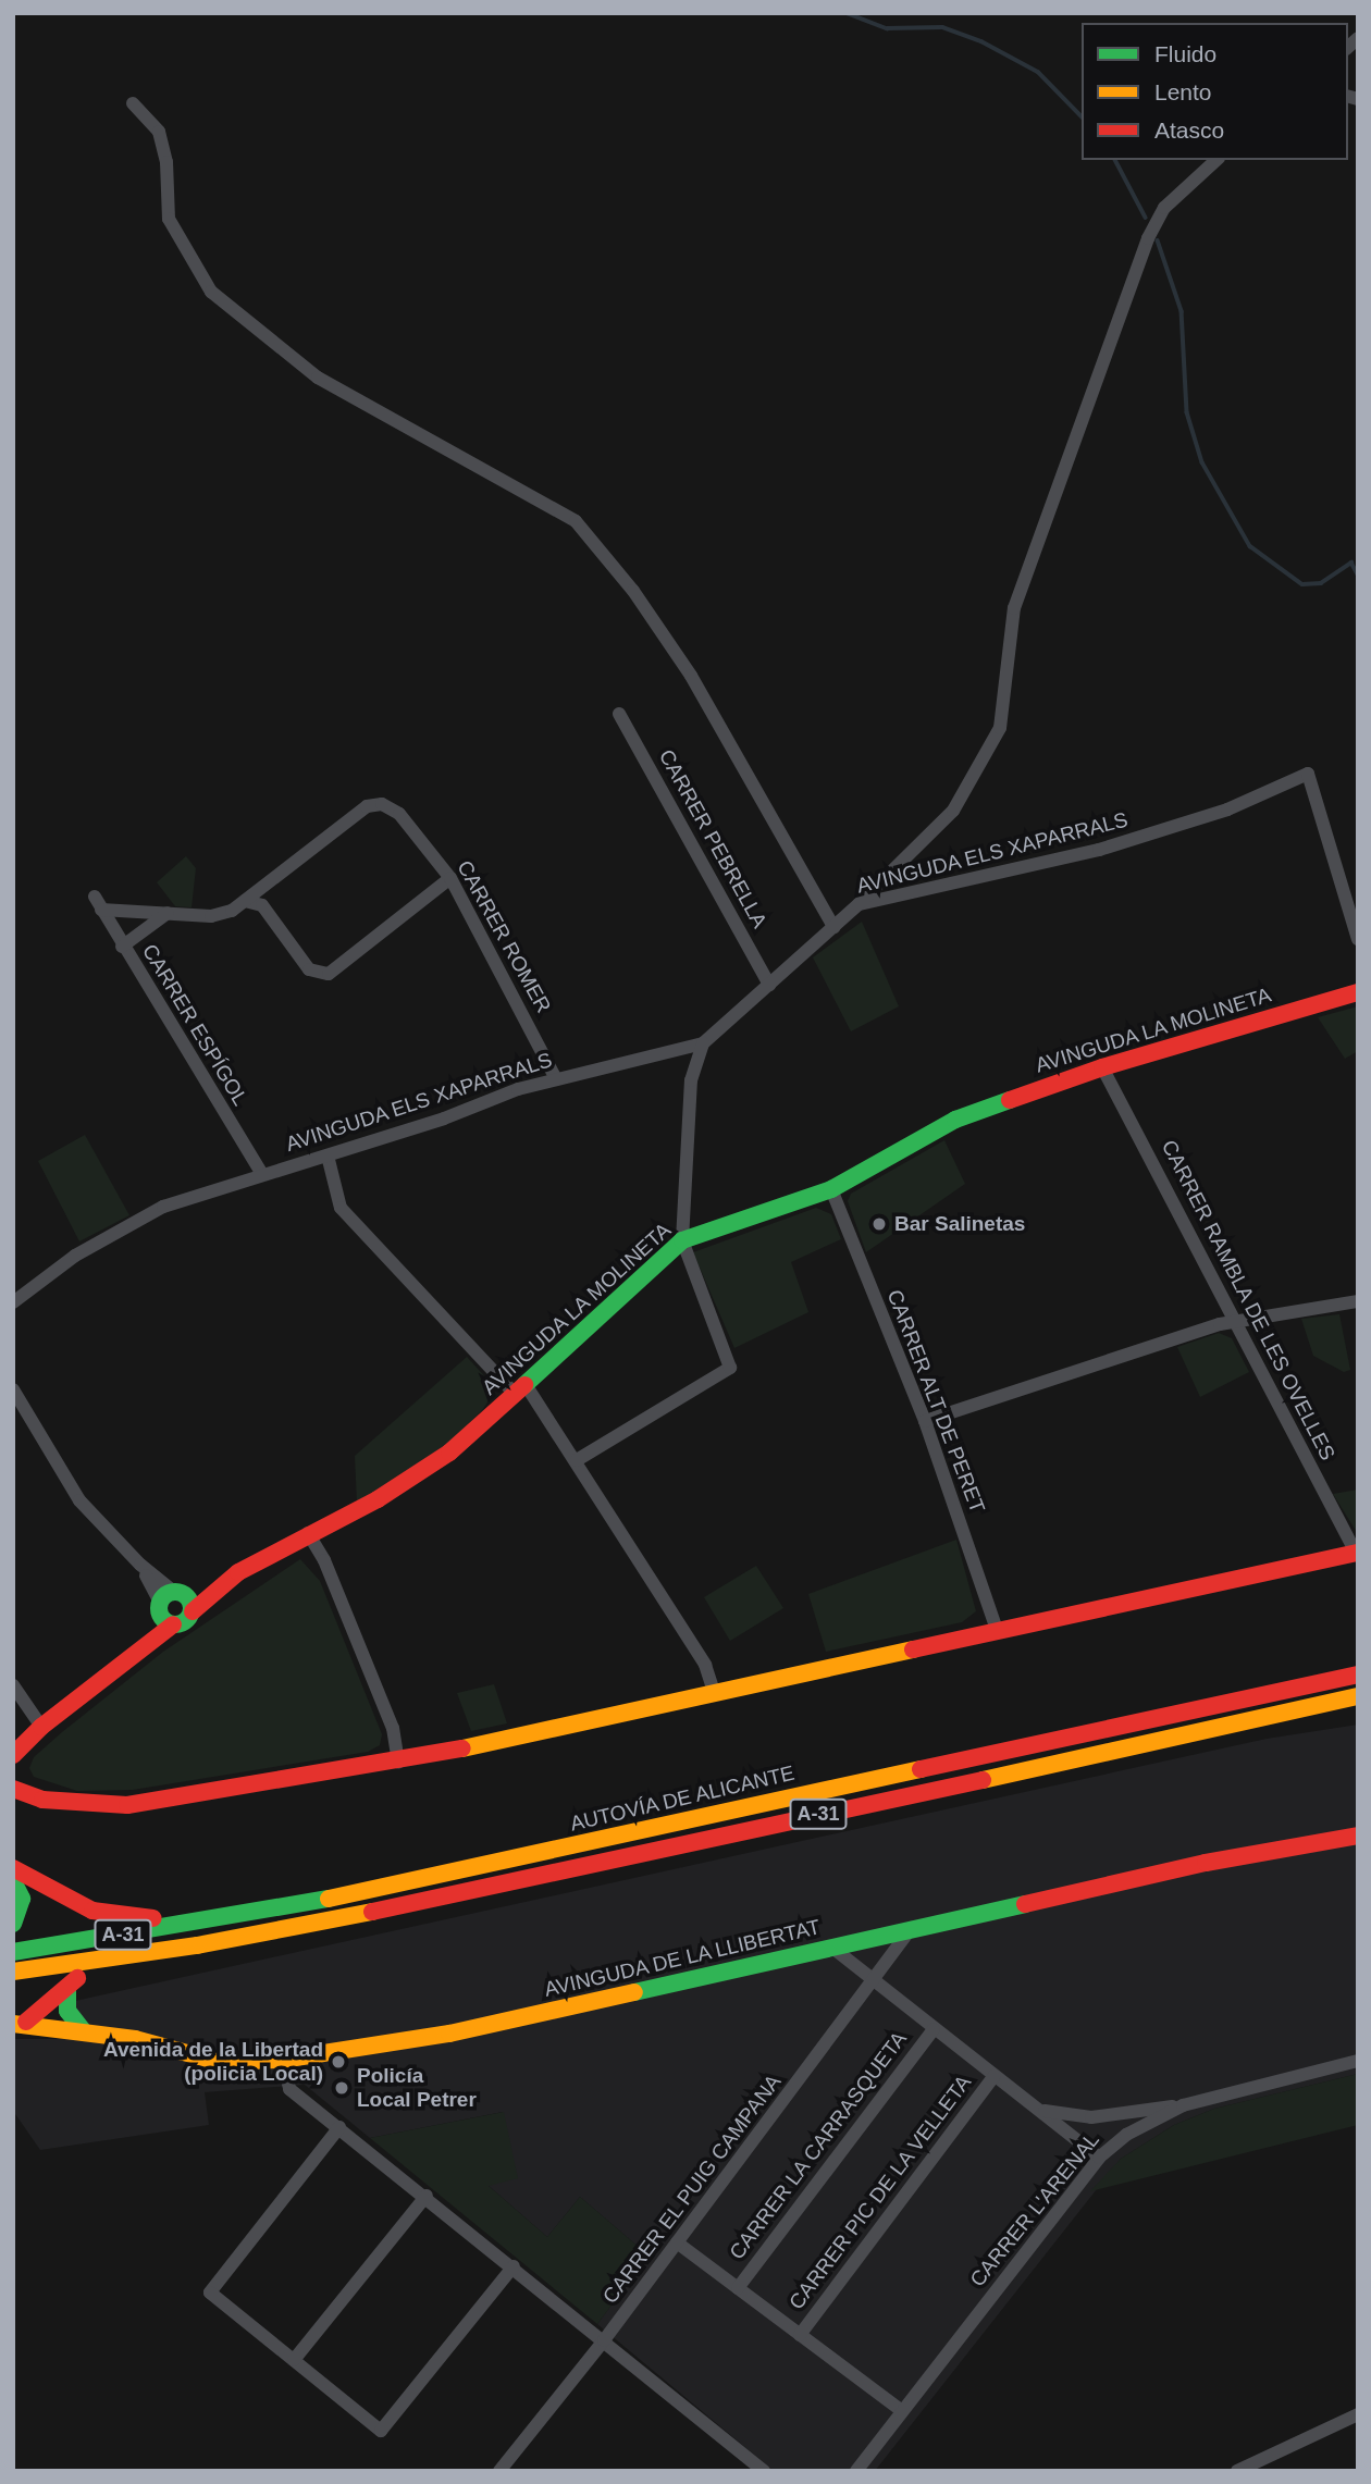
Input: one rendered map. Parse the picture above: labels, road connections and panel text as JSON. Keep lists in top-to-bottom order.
{
  "streets": {
    "main road": [
      "AVINGUDA LA MOLINETA",
      "AUTOVÍA DE ALICANTE",
      "A-31",
      "AVINGUDA DE LA LLIBERTAT"
    ],
    "street": [
      "CARRER PEBRELLA",
      "AVINGUDA ELS XAPARRALS",
      "CARRER ROMER",
      "CARRER ESPÍGOL",
      "CARRER RAMBLA DE LES OVELLES",
      "CARRER ALT DE PERET",
      "CARRER LA CARRASQUETA",
      "CARRER EL PUIG CAMPANA",
      "CARRER PIC DE LA VELLETA",
      "CARRER L'ARENAL"
    ]
  },
  "crossings": [
    ["CARRER PEBRELLA", "AVINGUDA ELS XAPARRALS"],
    ["AVINGUDA ELS XAPARRALS", "CARRER ROMER"],
    ["AVINGUDA ELS XAPARRALS", "CARRER ESPÍGOL"],
    ["AVINGUDA LA MOLINETA", "CARRER RAMBLA DE LES OVELLES"],
    ["AVINGUDA LA MOLINETA", "CARRER ALT DE PERET"],
    ["AVINGUDA DE LA LLIBERTAT", "CARRER EL PUIG CAMPANA"]
  ],
  "places": ["Bar Salinetas", "Avenida de la Libertad (policia Local)", "Policía Local Petrer"],
  "legend": ["Fluido", "Lento", "Atasco"]
}
